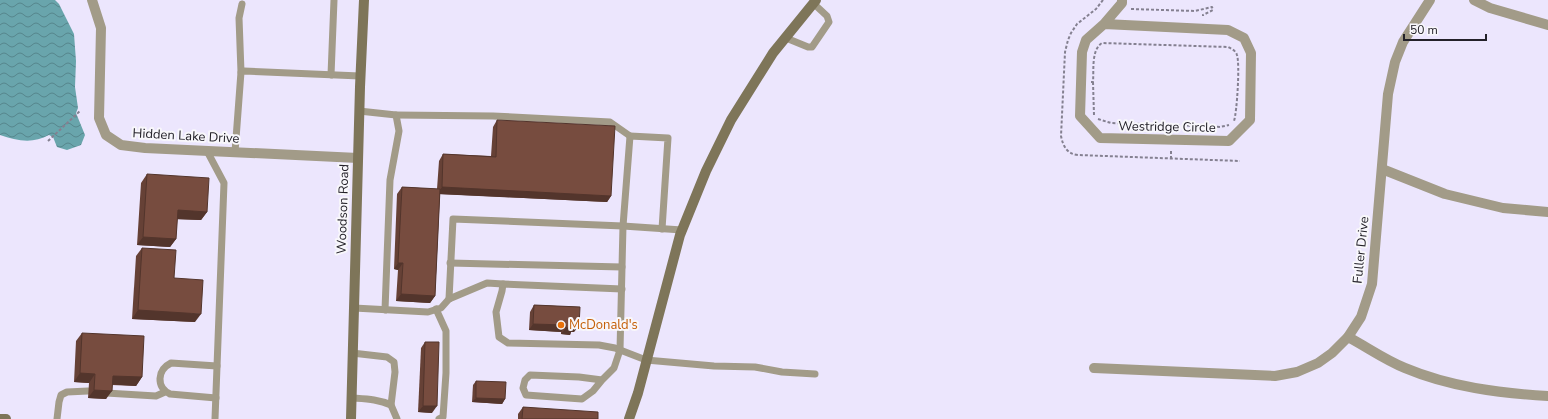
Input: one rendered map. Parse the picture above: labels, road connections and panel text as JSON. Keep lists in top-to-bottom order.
{
  "streets": {
    "street": [
      "Westridge Circle",
      "Hidden Lake Drive",
      "Woodson Road",
      "Fuller Drive"
    ]
  },
  "crossings": [
    ["Hidden Lake Drive", "Woodson Road"]
  ],
  "places": ["McDonald's"],
  "scale_bar": "50 m"
}
